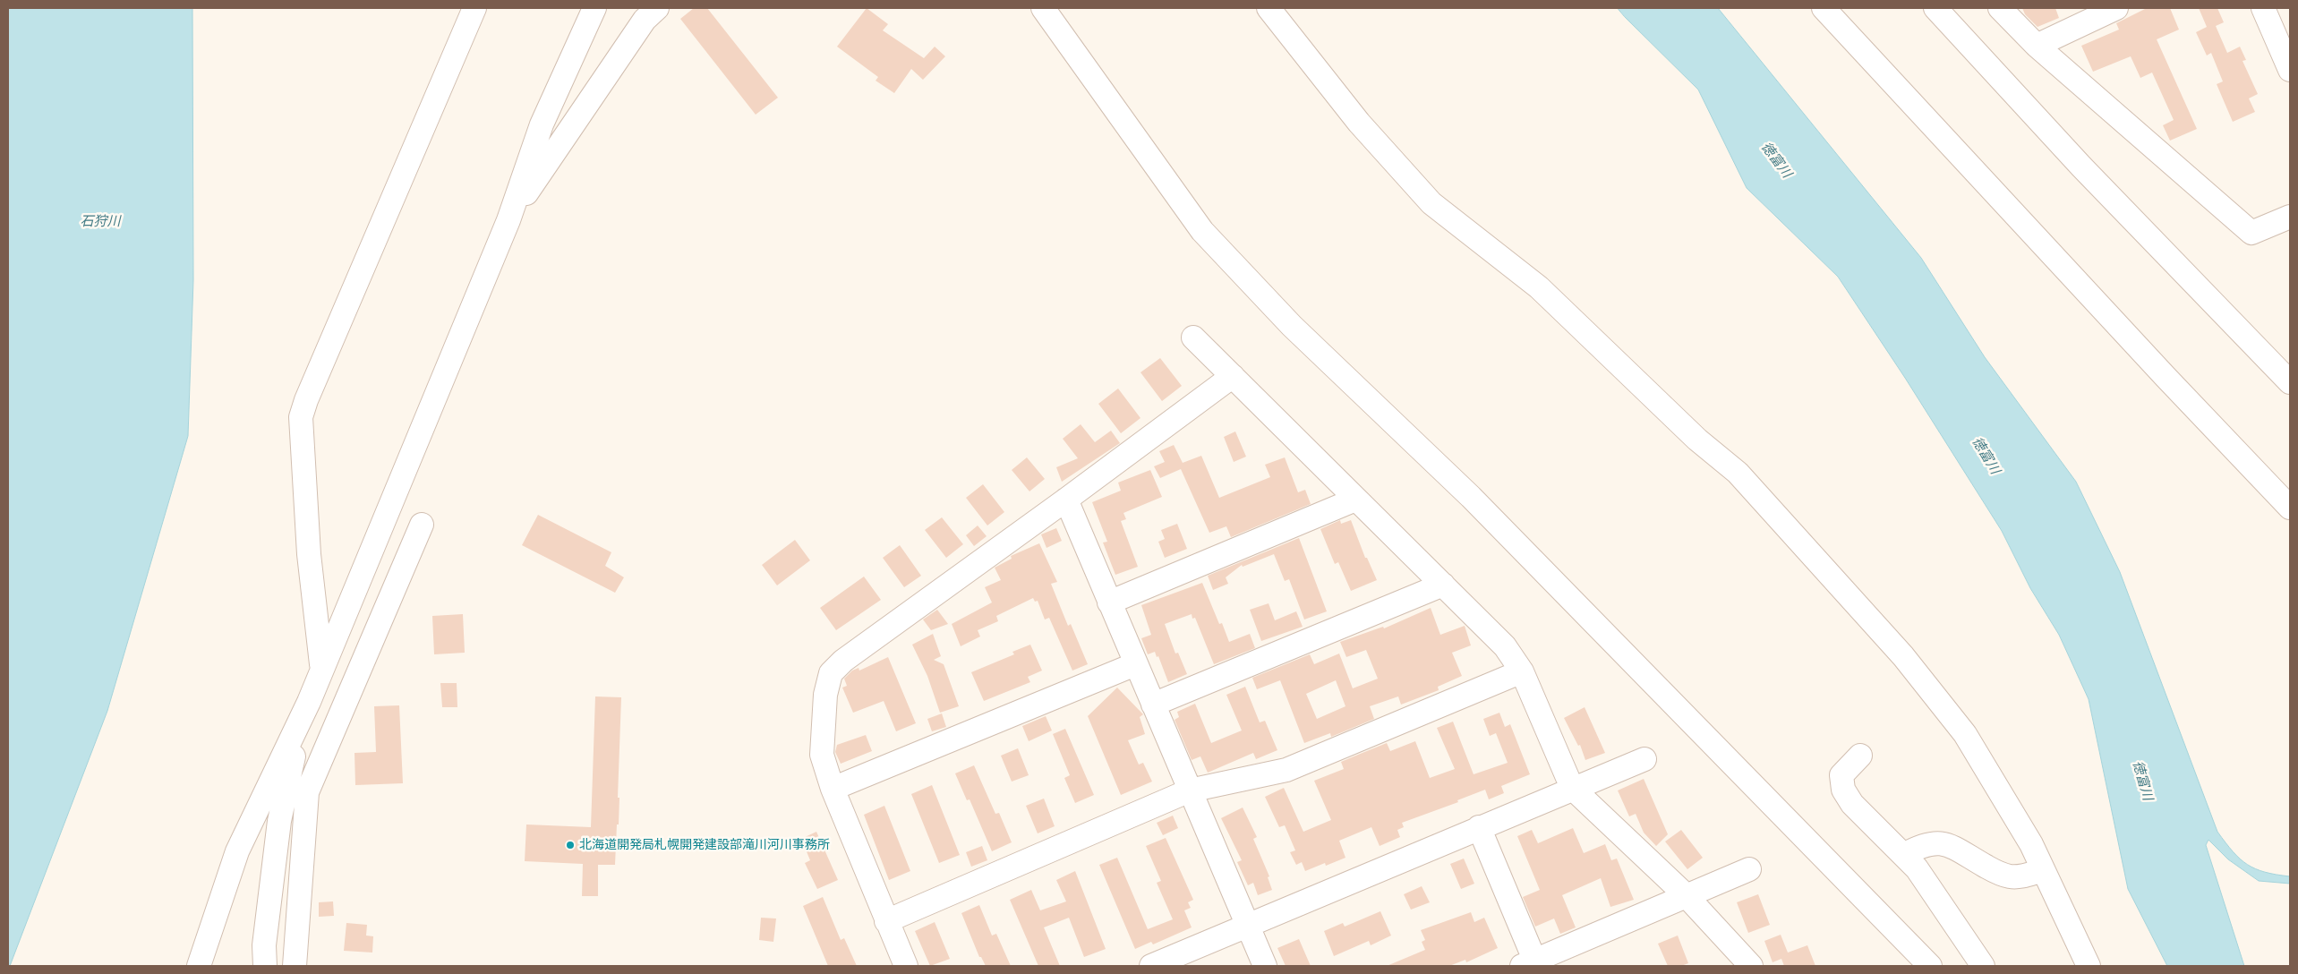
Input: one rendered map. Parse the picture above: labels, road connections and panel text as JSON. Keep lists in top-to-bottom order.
{
  "water": ["徳富川", "石狩川"],
  "places": ["北海道開発局札幌開発建設部滝川河川事務所"]
}
